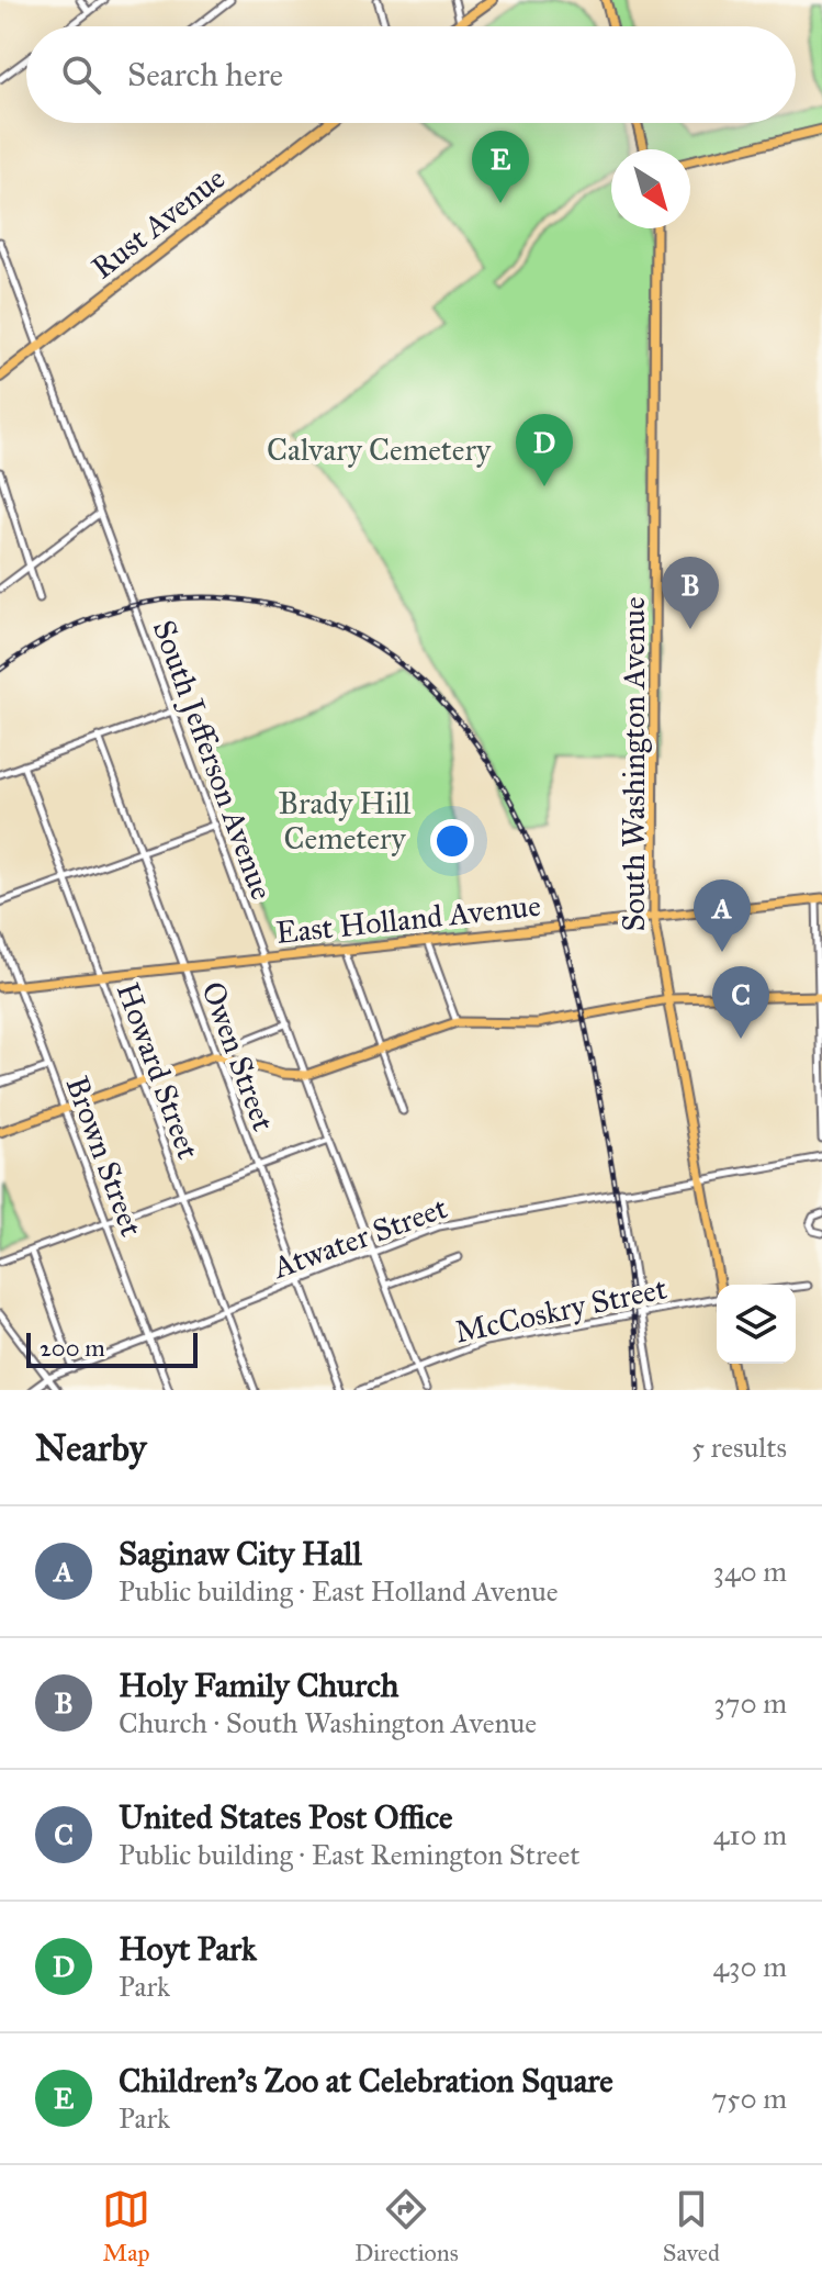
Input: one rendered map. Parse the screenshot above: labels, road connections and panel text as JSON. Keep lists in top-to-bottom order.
{
  "streets": {
    "highway": ["Rust Avenue"],
    "main road": ["South Washington Avenue", "East Holland Avenue"],
    "street": [
      "South Jefferson Avenue",
      "Owen Street",
      "Howard Street",
      "Brown Street",
      "Atwater Street",
      "McCoskry Street"
    ]
  },
  "crossings": [
    ["Rust Avenue", "South Jefferson Avenue"],
    ["South Jefferson Avenue", "East Holland Avenue"],
    ["South Jefferson Avenue", "Atwater Street"],
    ["South Jefferson Avenue", "McCoskry Street"],
    ["South Washington Avenue", "East Holland Avenue"],
    ["South Washington Avenue", "Atwater Street"],
    ["East Holland Avenue", "Owen Street"],
    ["East Holland Avenue", "Howard Street"],
    ["East Holland Avenue", "Brown Street"],
    ["Owen Street", "Atwater Street"],
    ["Howard Street", "Atwater Street"],
    ["Brown Street", "Atwater Street"]
  ],
  "parks": ["Calvary Cemetery", "Brady Hill Cemetery"],
  "scale_bar": "200 m",
  "north": "bottom right",
  "page": {
    "search": "Search here",
    "pins": [
      "E",
      "D",
      "B",
      "A",
      "C"
    ],
    "scale": "200 m",
    "heading": ["Nearby", "5 results"],
    "list": [
      {
        "mark": "A",
        "name": "Saginaw City Hall",
        "note": "Public building · East Holland Avenue",
        "value": "340 m"
      },
      {
        "mark": "B",
        "name": "Holy Family Church",
        "note": "Church · South Washington Avenue",
        "value": "370 m"
      },
      {
        "mark": "C",
        "name": "United States Post Office",
        "note": "Public building · East Remington Street",
        "value": "410 m"
      },
      {
        "mark": "D",
        "name": "Hoyt Park",
        "note": "Park",
        "value": "430 m"
      },
      {
        "mark": "E",
        "name": "Children's Zoo at Celebration Square",
        "note": "Park",
        "value": "750 m"
      }
    ],
    "nav": ["Map", "Directions", "Saved"]
  }
}
